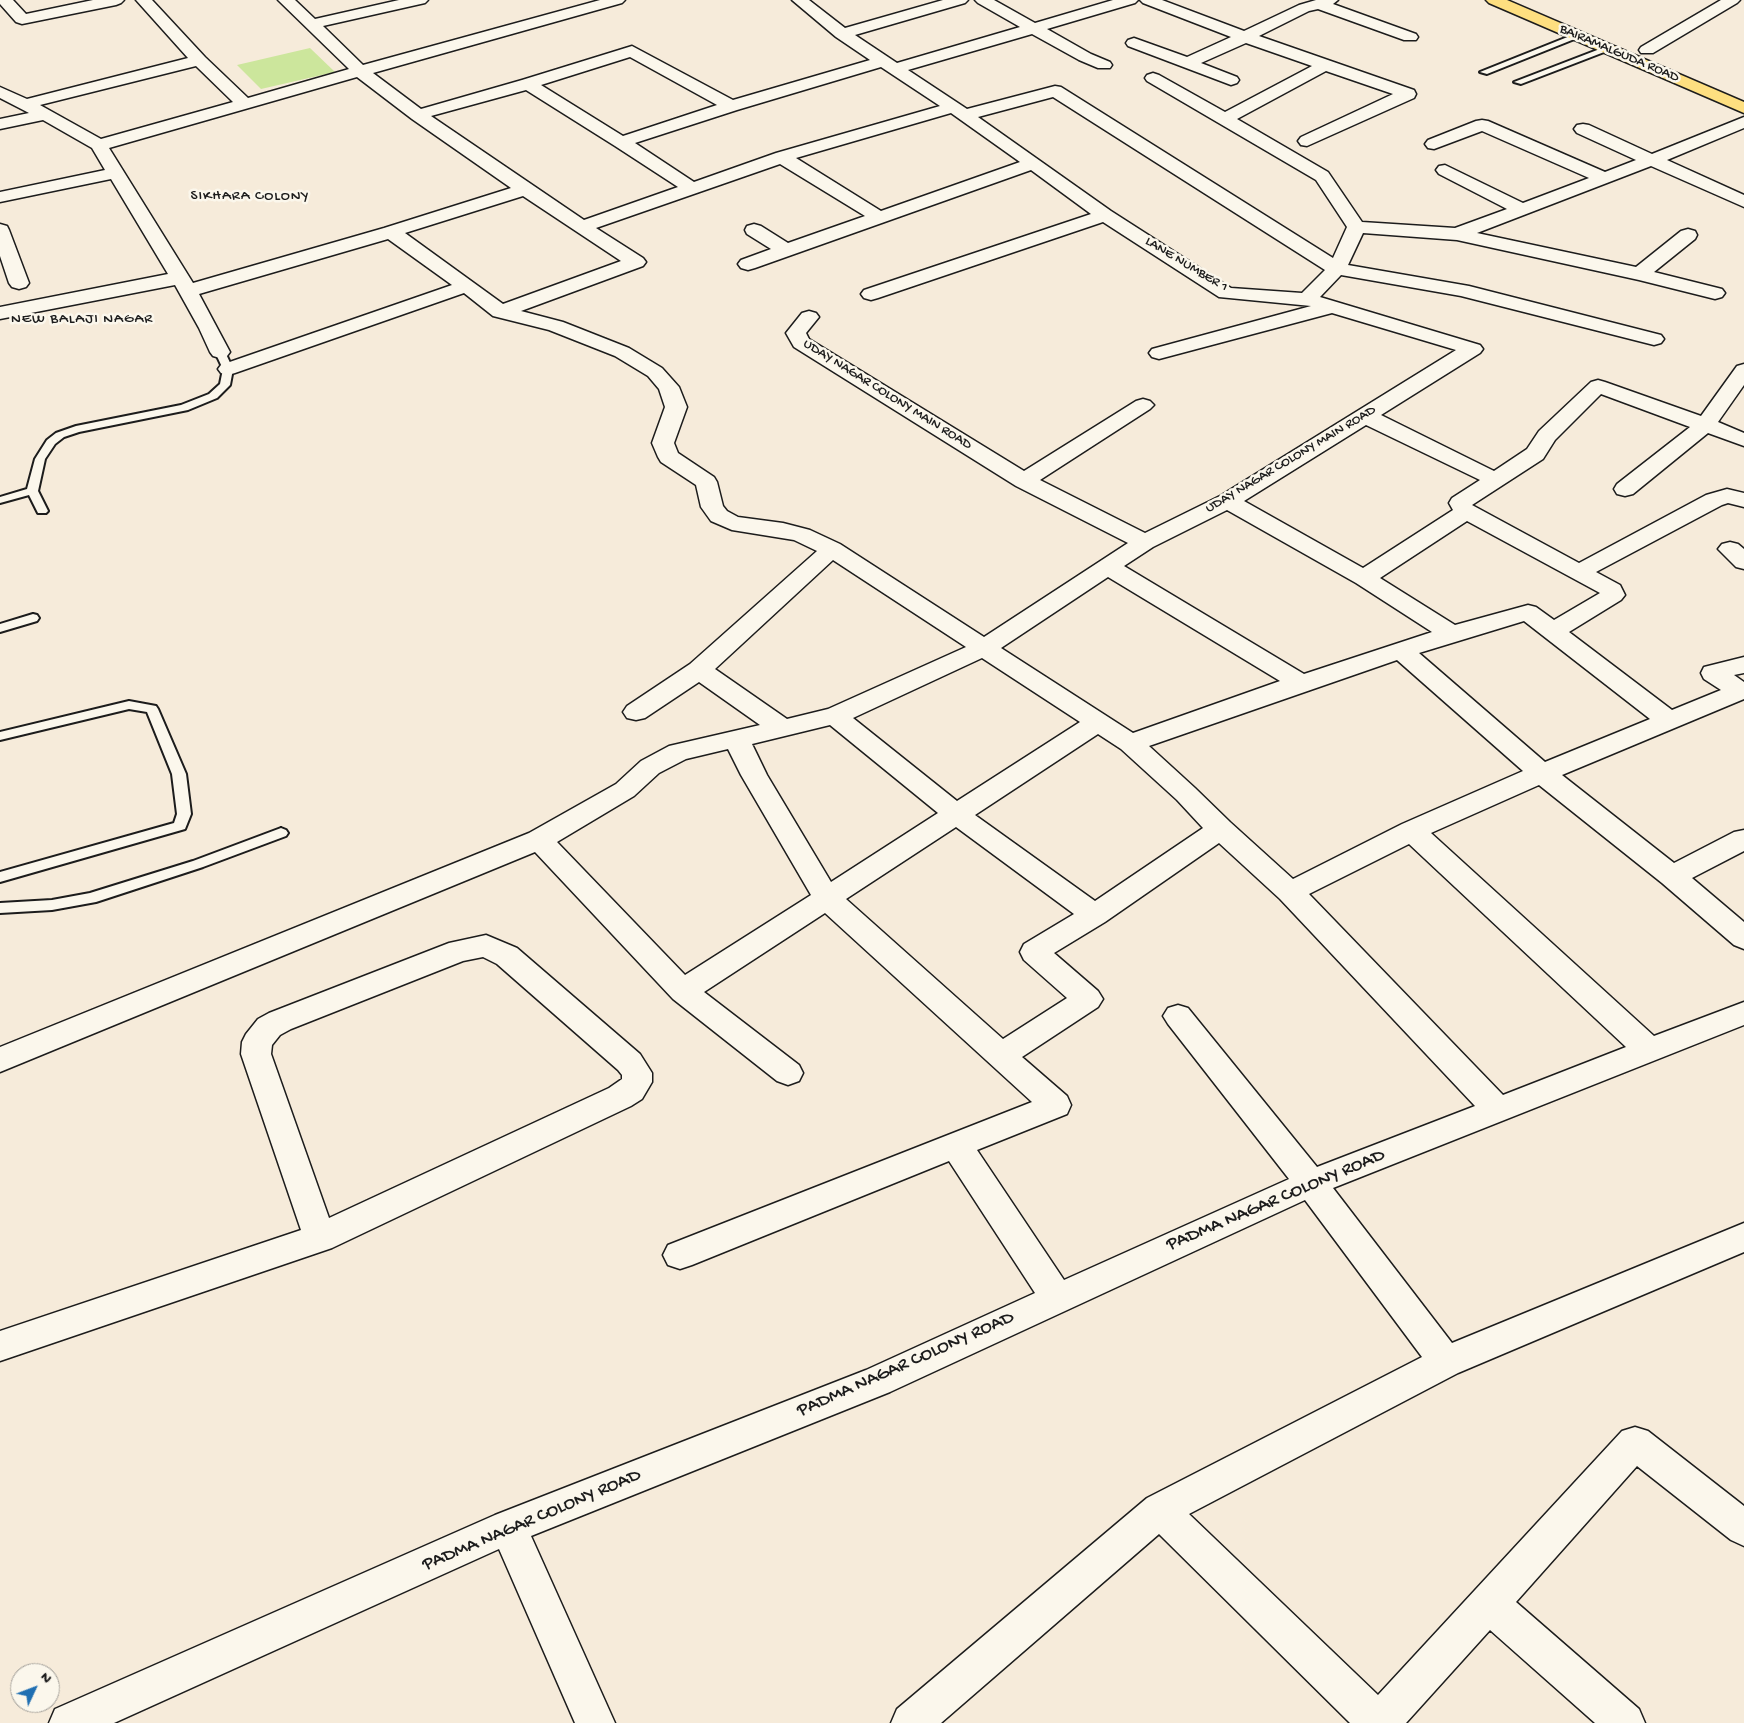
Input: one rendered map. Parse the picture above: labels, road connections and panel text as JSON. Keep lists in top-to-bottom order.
{
  "streets": {
    "main road": ["BAIRAMALGUDA ROAD"],
    "street": ["LANE NUMBER 1", "UDAY NAGAR COLONY MAIN ROAD", "PADMA NAGAR COLONY ROAD"]
  },
  "crossings": [
    ["LANE NUMBER 1", "UDAY NAGAR COLONY MAIN ROAD"]
  ],
  "districts": ["SIKHARA COLONY", "NEW BALAJI NAGAR"],
  "north": "top right"
}
